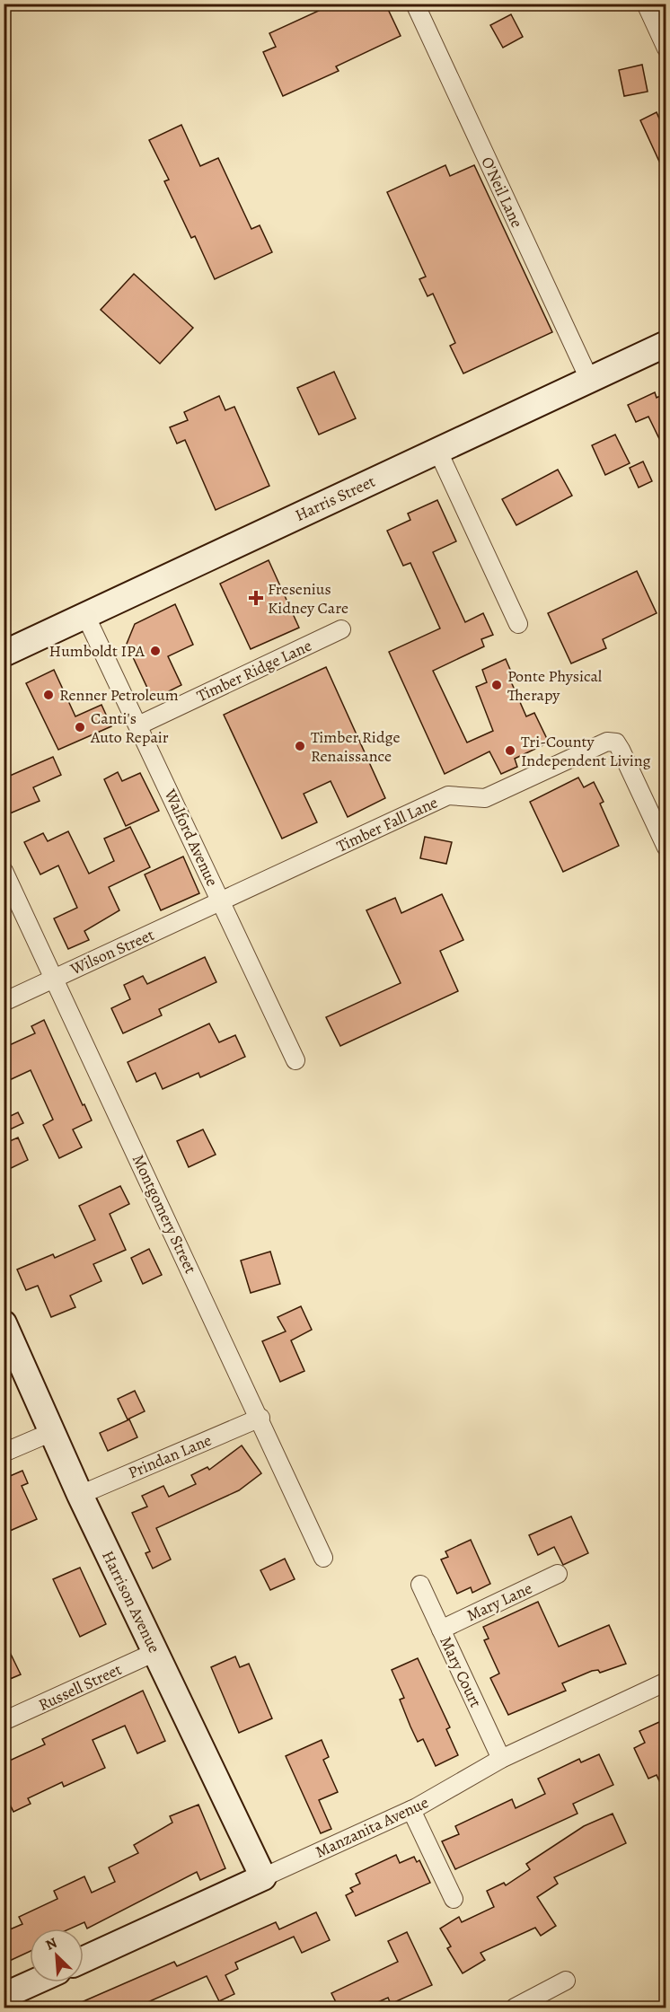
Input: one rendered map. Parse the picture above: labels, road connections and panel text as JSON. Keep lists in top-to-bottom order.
{
  "streets": {
    "street": [
      "O'Neil Lane",
      "Harris Street",
      "Timber Ridge Lane",
      "Timber Fall Lane",
      "Walford Avenue",
      "Wilson Street",
      "Montgomery Street",
      "Prindan Lane",
      "Harrison Avenue",
      "Mary Lane",
      "Mary Court",
      "Russell Street",
      "Manzanita Avenue"
    ]
  },
  "crossings": [
    ["O'Neil Lane", "Harris Street"],
    ["Harris Street", "Walford Avenue"],
    ["Timber Ridge Lane", "Walford Avenue"],
    ["Timber Fall Lane", "Walford Avenue"],
    ["Timber Fall Lane", "Wilson Street"],
    ["Walford Avenue", "Wilson Street"],
    ["Wilson Street", "Montgomery Street"],
    ["Montgomery Street", "Prindan Lane"],
    ["Prindan Lane", "Harrison Avenue"],
    ["Harrison Avenue", "Russell Street"],
    ["Harrison Avenue", "Manzanita Avenue"],
    ["Mary Lane", "Mary Court"],
    ["Mary Court", "Manzanita Avenue"]
  ],
  "places": {
    "health": ["Fresenius Kidney Care"],
    "other": [
      "Humboldt IPA",
      "Ponte Physical Therapy",
      "Renner Petroleum",
      "Canti's Auto Repair",
      "Timber Ridge Renaissance",
      "Tri-County Independent Living"
    ]
  },
  "north": "top left"
}
